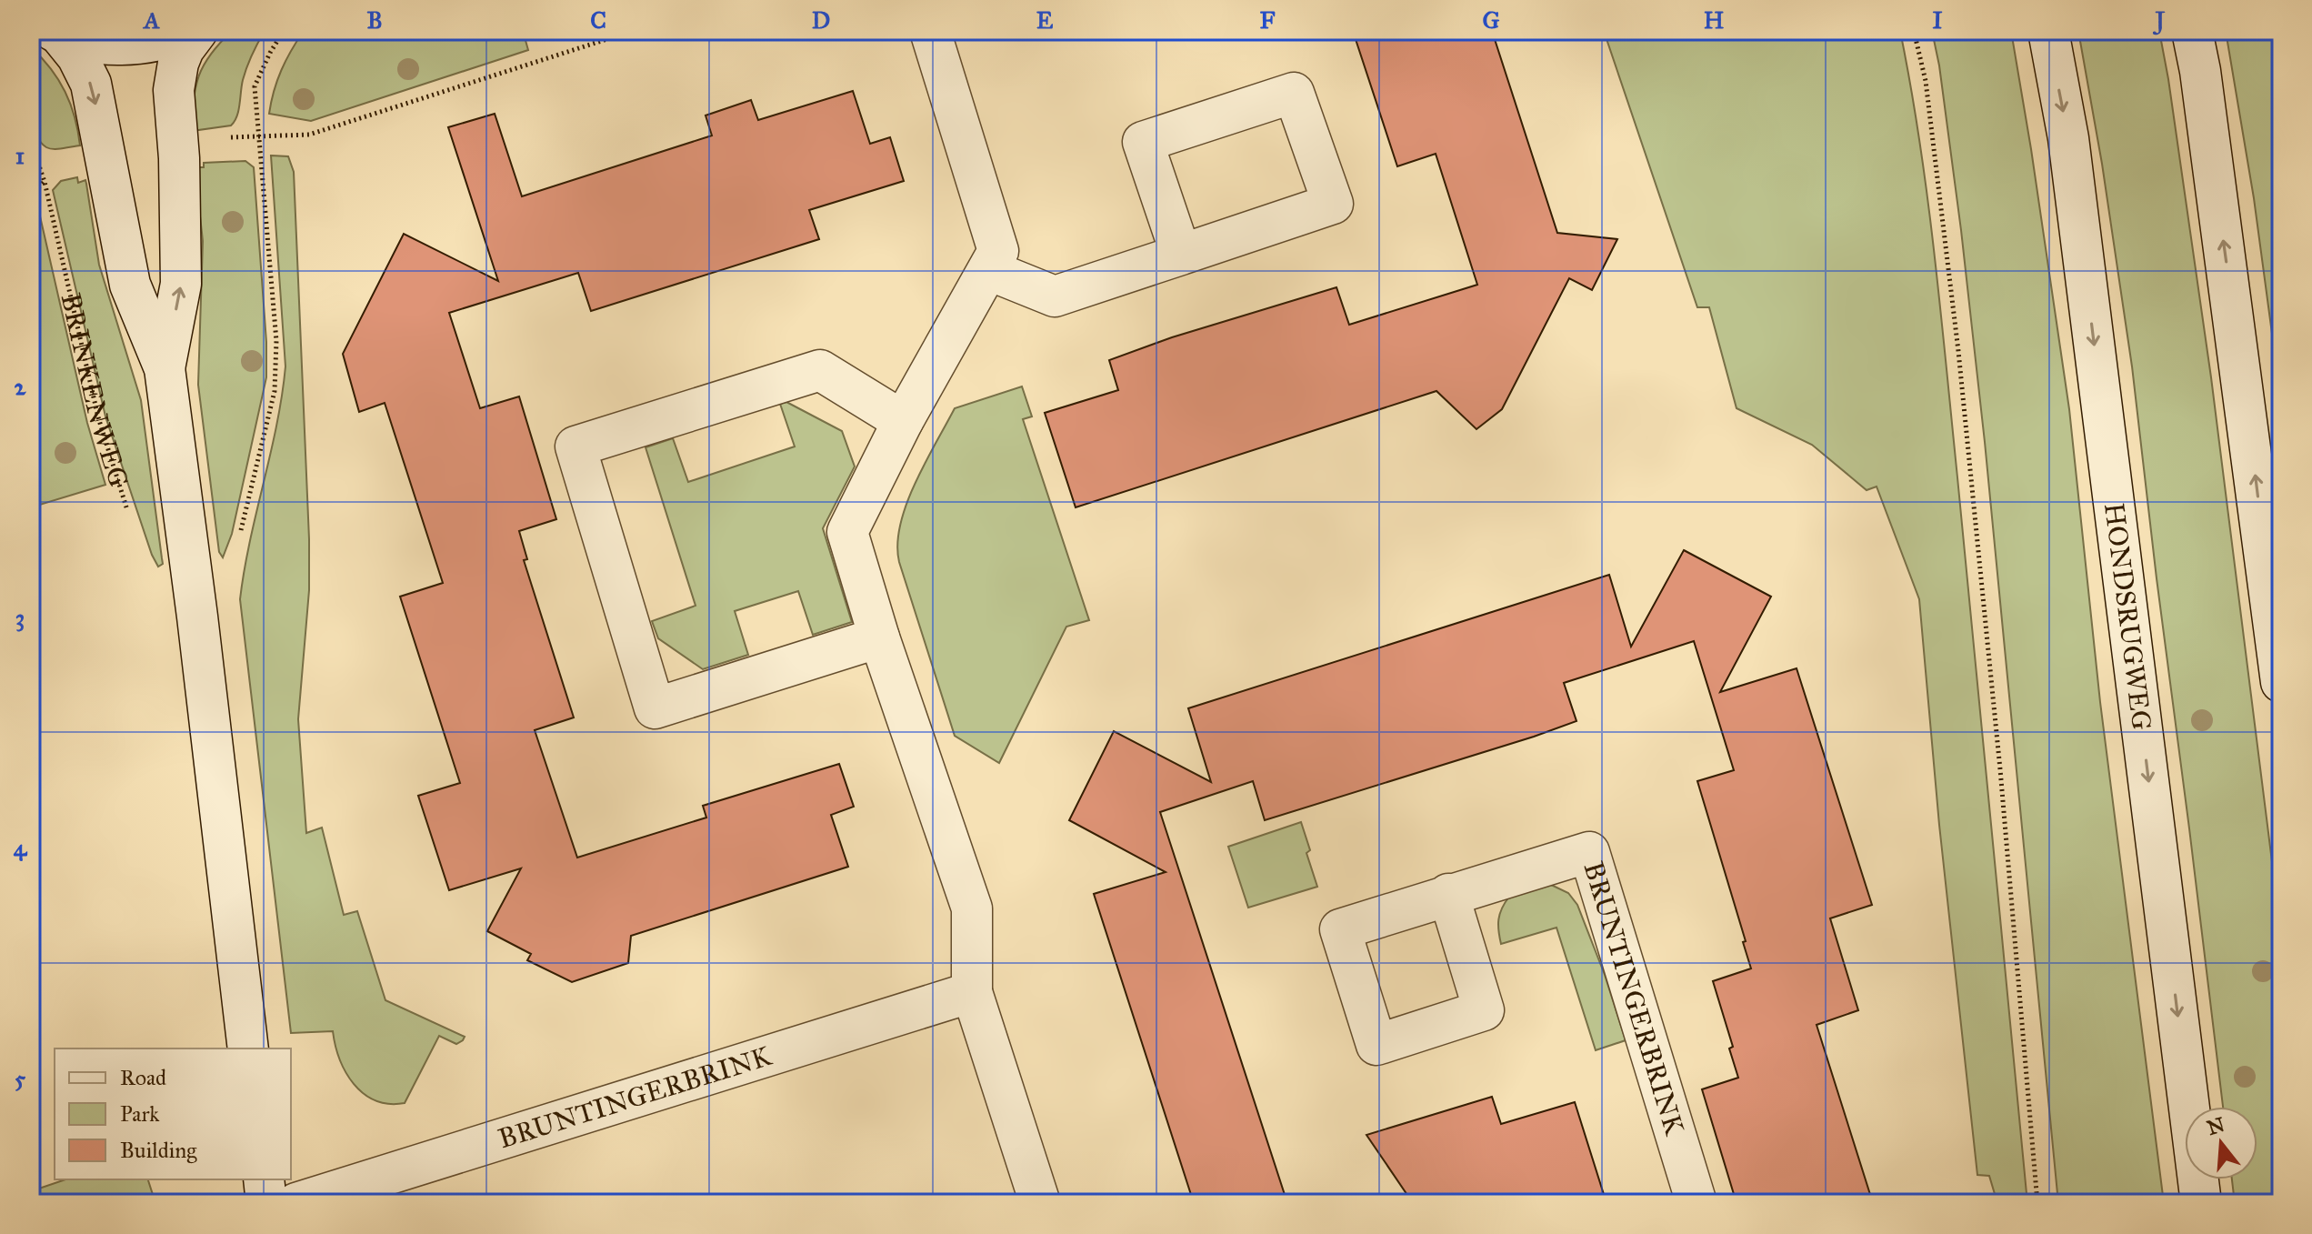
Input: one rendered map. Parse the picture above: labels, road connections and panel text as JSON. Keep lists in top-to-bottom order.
{
  "streets": {
    "street": ["HONDSRUGWEG", "BRUNTINGERBRINK"],
    "path": ["BRINKENWEG"]
  },
  "legend": ["Road", "Park", "Building"],
  "north": "top",
  "grid": {
    "columns": [
      "A",
      "B",
      "C",
      "D",
      "E",
      "F",
      "G",
      "H",
      "I",
      "J"
    ],
    "rows": [
      "1",
      "2",
      "3",
      "4",
      "5"
    ]
  }
}
